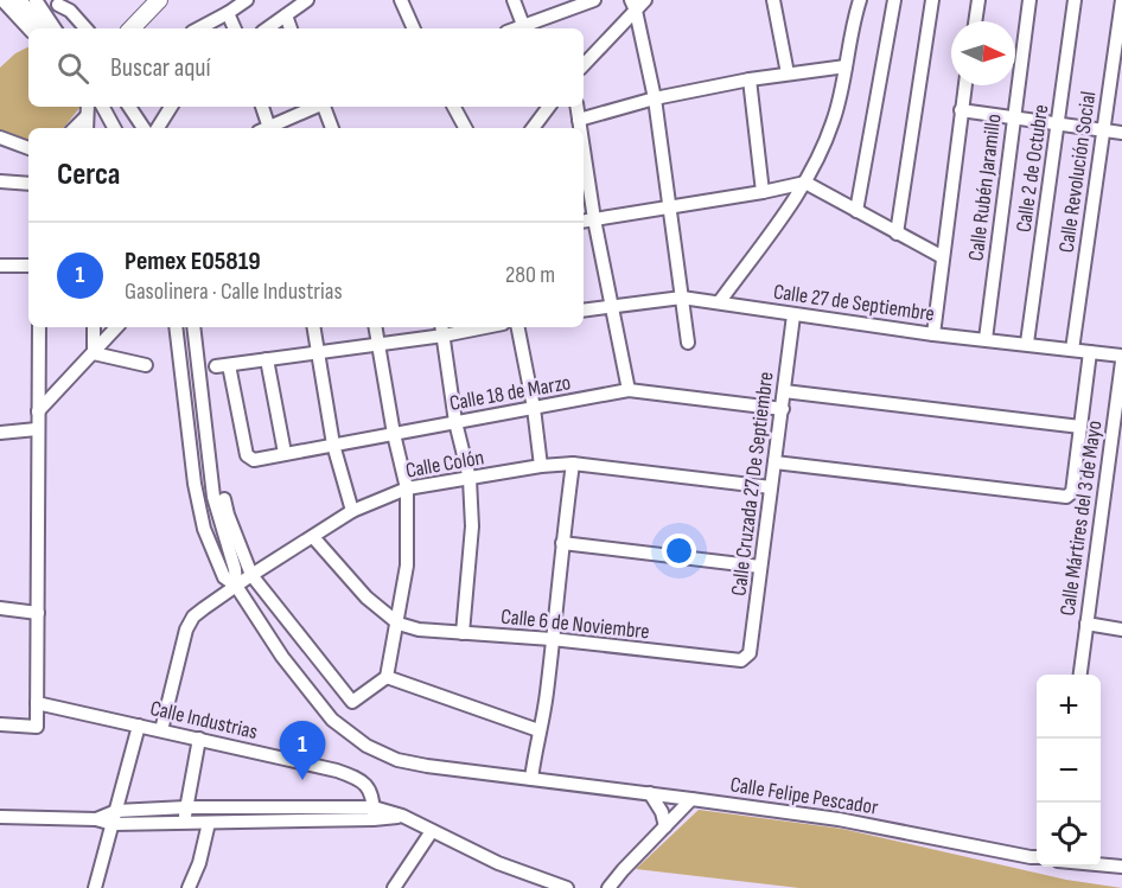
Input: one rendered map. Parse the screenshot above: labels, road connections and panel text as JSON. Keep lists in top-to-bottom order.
{
  "streets": {
    "street": [
      "Calle 2 de Octubre",
      "Calle Revolución Social",
      "Calle Rubén Jaramillo",
      "Calle 27 de Septiembre",
      "Calle 18 de Marzo",
      "Calle Colón",
      "Calle Cruzada 27 De Septiembre",
      "Calle Mártires del 3 de Mayo",
      "Calle 6 de Noviembre",
      "Calle Industrias",
      "Calle Felipe Pescador"
    ]
  },
  "crossings": [
    ["Calle 2 de Octubre", "Calle 27 de Septiembre"],
    ["Calle Revolución Social", "Calle 27 de Septiembre"],
    ["Calle Rubén Jaramillo", "Calle 27 de Septiembre"],
    ["Calle 27 de Septiembre", "Calle Cruzada 27 De Septiembre"],
    ["Calle 18 de Marzo", "Calle Cruzada 27 De Septiembre"],
    ["Calle Colón", "Calle Cruzada 27 De Septiembre"],
    ["Calle Colón", "Calle Industrias"],
    ["Calle Colón", "Calle Felipe Pescador"],
    ["Calle Cruzada 27 De Septiembre", "Calle 6 de Noviembre"]
  ],
  "north": "right",
  "page": {
    "search": "Buscar aquí",
    "heading": "Cerca",
    "list": [
      {
        "mark": "1",
        "name": "Pemex E05819",
        "note": "Gasolinera · Calle Industrias",
        "value": "280 m"
      }
    ],
    "map_buttons": ["+", "−"],
    "pins": "1"
  }
}
